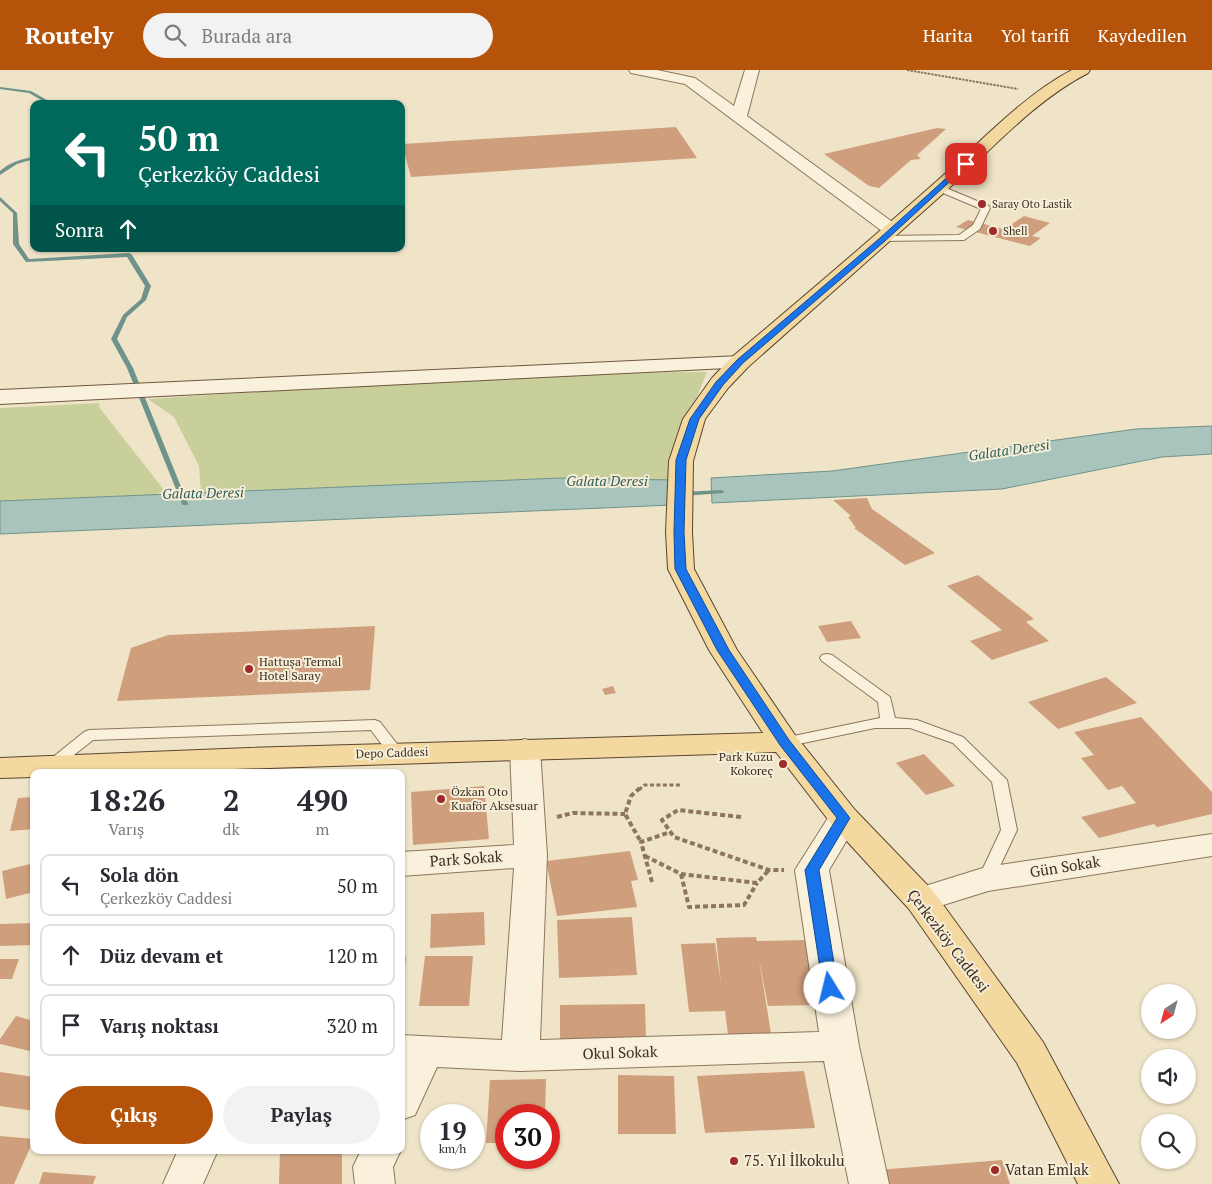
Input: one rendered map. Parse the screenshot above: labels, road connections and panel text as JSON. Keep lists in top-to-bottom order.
{
  "streets": {
    "main road": ["Depo Caddesi", "Çerkezköy Caddesi"],
    "street": ["Park Sokak", "Gün Sokak", "Okul Sokak"]
  },
  "crossings": [
    ["Depo Caddesi", "Çerkezköy Caddesi"],
    ["Gün Sokak", "Çerkezköy Caddesi"]
  ],
  "water": ["Galata Deresi"],
  "places": [
    "Saray Oto Lastik",
    "Shell",
    "Hattuşa Termal Hotel Saray",
    "Park Kuzu Kokoreç",
    "Özkan Oto Kuaför Aksesuar",
    "75. Yıl İlkokulu",
    "Vatan Emlak"
  ],
  "north": "bottom left",
  "page": {
    "header": "Routely",
    "search": "Burada ara",
    "nav": ["Harita", "Yol tarifi", "Kaydedilen"],
    "turn": ["50 m", "Çerkezköy Caddesi"],
    "then": "Sonra",
    "eta": [
      "18:26",
      "Varış",
      "2",
      "dk",
      "490",
      "m"
    ],
    "list": [
      {
        "name": "Sola dön",
        "note": "Çerkezköy Caddesi",
        "value": "50 m"
      },
      {
        "name": "Düz devam et",
        "value": "120 m"
      },
      {
        "name": "Varış noktası",
        "value": "320 m"
      }
    ],
    "buttons": ["Çıkış", "Paylaş"],
    "speed": "19 km/h",
    "limit": "30"
  }
}
